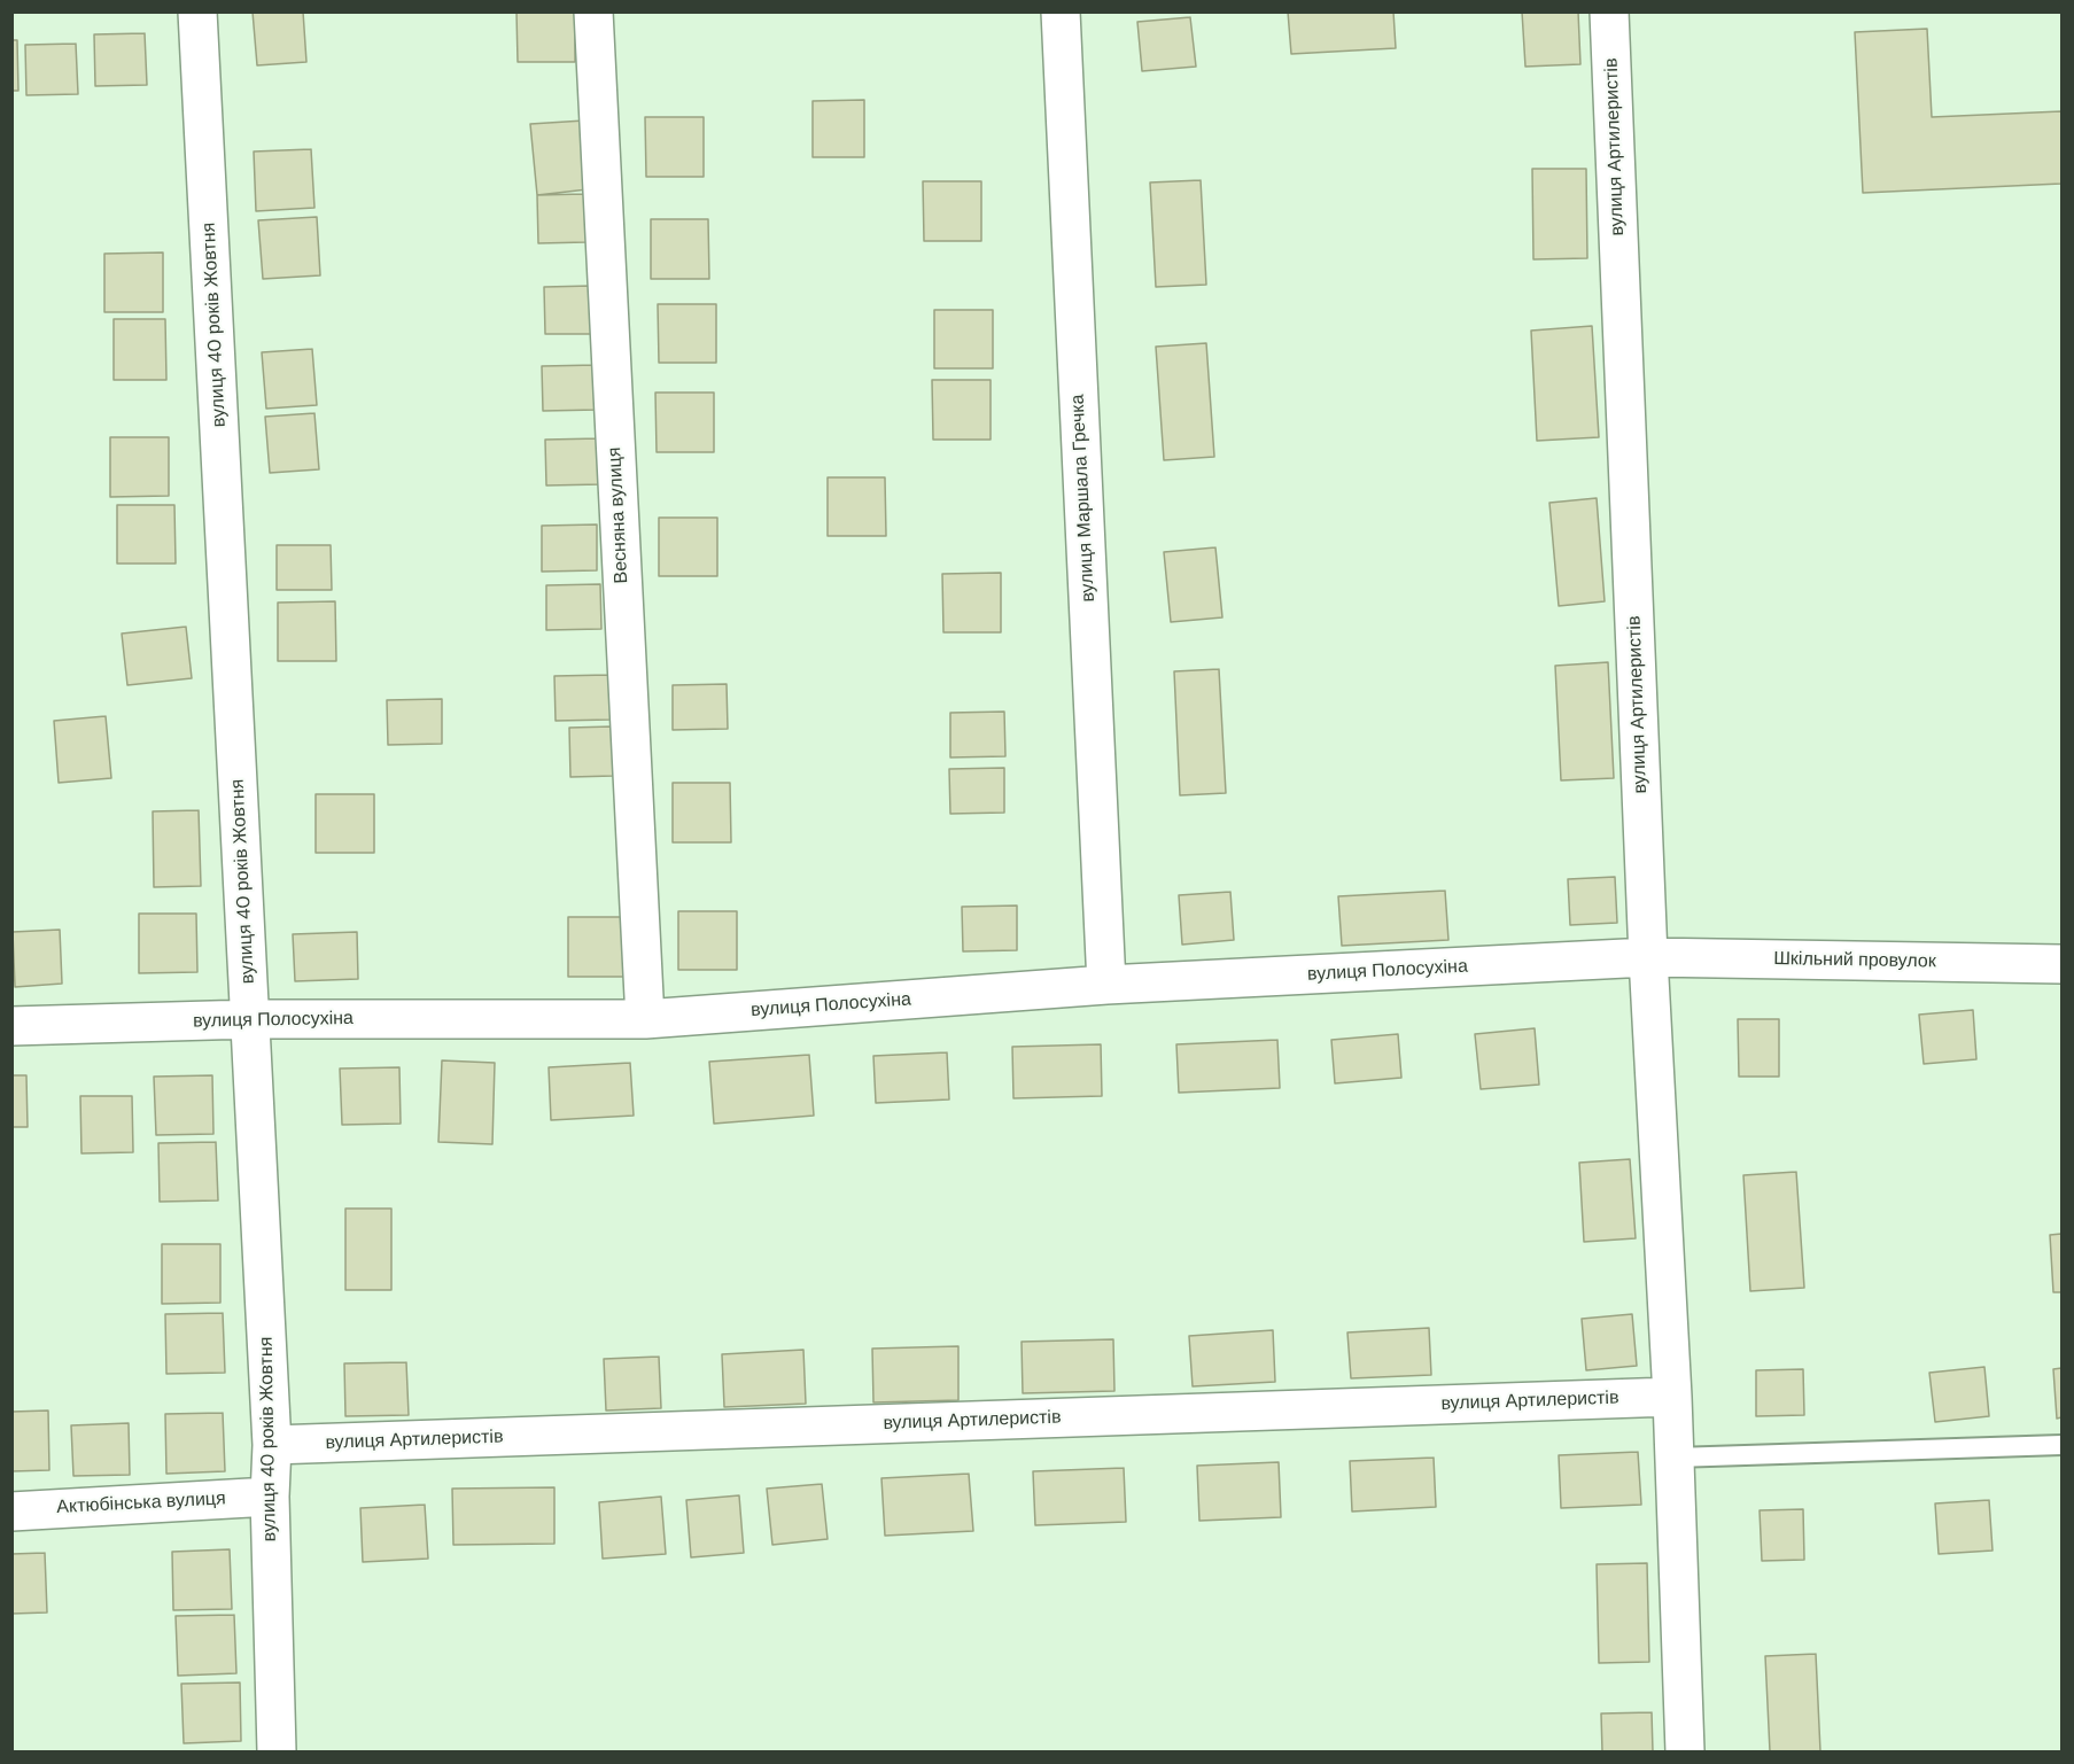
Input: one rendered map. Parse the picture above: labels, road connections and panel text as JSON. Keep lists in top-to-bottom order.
{
  "streets": {
    "street": [
      "вулиця Артилеристів",
      "вулиця 40 років Жовтня",
      "вулиця Маршала Гречка",
      "Весняна вулиця",
      "Шкільний провулок",
      "вулиця Полосухіна",
      "Актюбінська вулиця"
    ]
  },
  "crossings": [
    ["вулиця Артилеристів", "вулиця 40 років Жовтня"],
    ["вулиця Артилеристів", "Шкільний провулок"],
    ["вулиця Артилеристів", "вулиця Полосухіна"],
    ["вулиця 40 років Жовтня", "вулиця Полосухіна"],
    ["вулиця 40 років Жовтня", "Актюбінська вулиця"],
    ["вулиця Маршала Гречка", "вулиця Полосухіна"],
    ["Весняна вулиця", "вулиця Полосухіна"],
    ["Шкільний провулок", "вулиця Полосухіна"]
  ]
}
